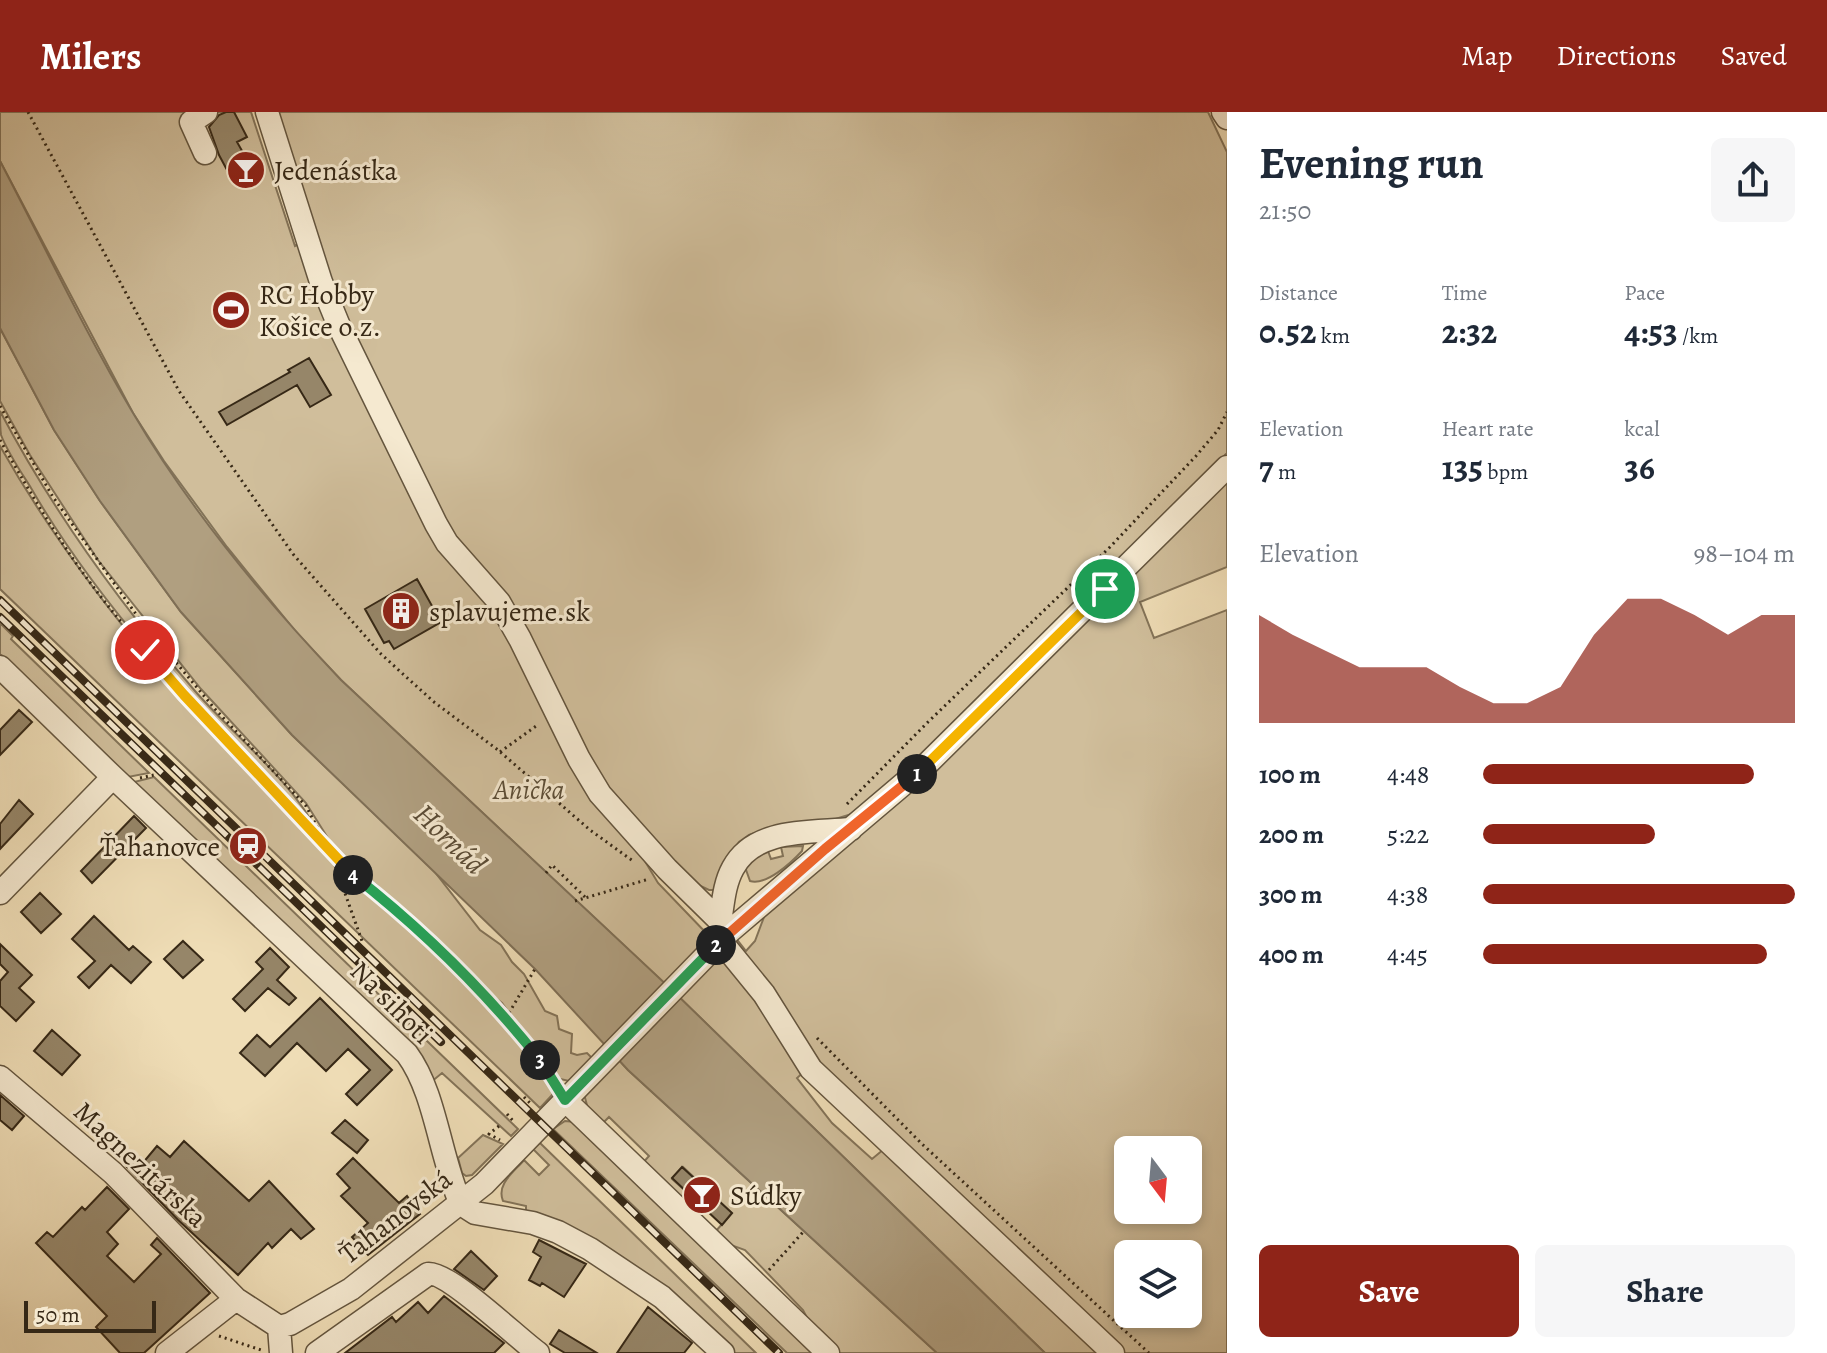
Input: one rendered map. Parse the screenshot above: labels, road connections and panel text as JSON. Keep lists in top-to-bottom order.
{
  "streets": {
    "street": ["Na sihoti", "Magnezitárska", "Ťahanovská"]
  },
  "crossings": [
    ["Na sihoti", "Ťahanovská"]
  ],
  "water": ["Hornád"],
  "parks": ["Anička"],
  "places": {
    "bar": ["Jedenástka", "Súdky"],
    "sports": ["RC Hobby Košice o.z."],
    "building": ["splavujeme.sk"],
    "station": ["Ťahanovce"]
  },
  "scale_bar": "50 m",
  "north": "bottom",
  "page": {
    "header": "Milers",
    "nav": ["Map", "Directions", "Saved"],
    "heading": ["Evening run", "21:50"],
    "stats": [
      ["Distance", "0.52 km"],
      ["Time", "2:32"],
      ["Pace", "4:53 /km"],
      ["Elevation", "7 m"],
      ["Heart rate", "135 bpm"],
      ["kcal", "36"]
    ],
    "chart": ["Elevation", "98–104 m"],
    "list": [
      {
        "name": "100 m",
        "note": "4:48"
      },
      {
        "name": "200 m",
        "note": "5:22"
      },
      {
        "name": "300 m",
        "note": "4:38"
      },
      {
        "name": "400 m",
        "note": "4:45"
      }
    ],
    "pins": [
      "1",
      "4",
      "2",
      "3"
    ],
    "buttons": ["Save", "Share"],
    "scale": "50 m"
  }
}
